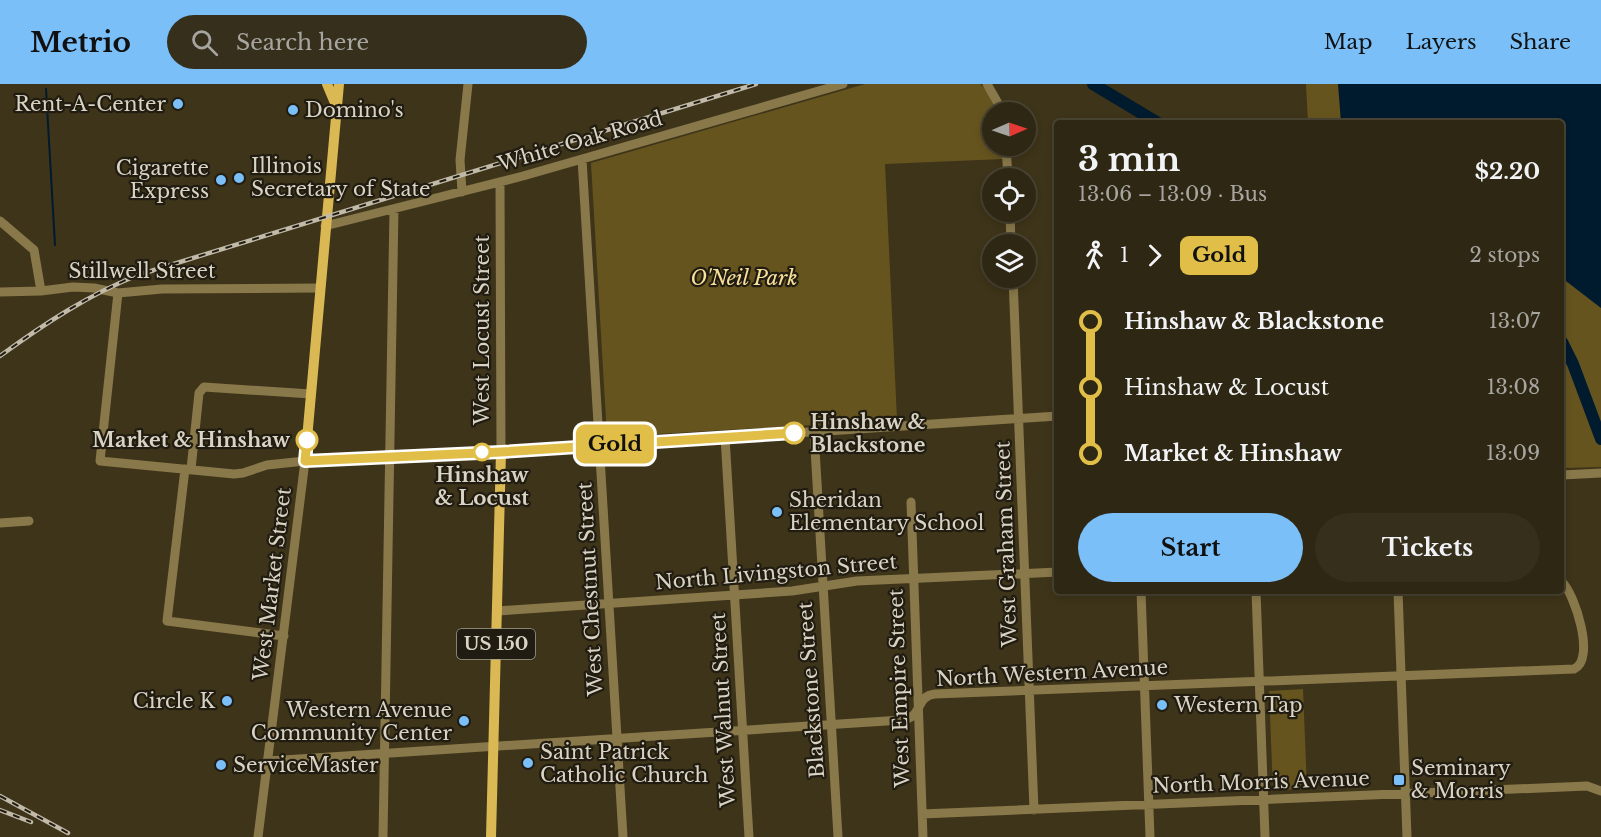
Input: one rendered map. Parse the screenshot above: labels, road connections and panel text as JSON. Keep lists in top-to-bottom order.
{
  "streets": {
    "main road": ["West Locust Street", "West Market Street", "US 150"],
    "street": [
      "White Oak Road",
      "Stillwell Street",
      "West Graham Street",
      "North Livingston Street",
      "West Chestnut Street",
      "North Western Avenue",
      "West Empire Street",
      "Blackstone Street",
      "West Walnut Street",
      "North Morris Avenue"
    ]
  },
  "crossings": [
    ["White Oak Road", "West Locust Street"],
    ["White Oak Road", "West Market Street"],
    ["White Oak Road", "West Chestnut Street"],
    ["Stillwell Street", "West Market Street"],
    ["West Locust Street", "North Livingston Street"],
    ["West Locust Street", "North Western Avenue"],
    ["West Graham Street", "North Livingston Street"],
    ["West Graham Street", "North Western Avenue"],
    ["West Graham Street", "North Morris Avenue"],
    ["North Livingston Street", "West Chestnut Street"],
    ["North Livingston Street", "West Empire Street"],
    ["North Livingston Street", "Blackstone Street"],
    ["North Livingston Street", "West Walnut Street"],
    ["West Market Street", "North Western Avenue"],
    ["West Chestnut Street", "North Western Avenue"],
    ["North Western Avenue", "West Empire Street"],
    ["North Western Avenue", "Blackstone Street"],
    ["North Western Avenue", "West Walnut Street"],
    ["West Empire Street", "North Morris Avenue"]
  ],
  "parks": ["O'Neil Park"],
  "places": {
    "other": [
      "Rent-A-Center",
      "Domino's",
      "Illinois Secretary of State",
      "Cigarette Express",
      "Hinshaw & Blackstone",
      "Market & Hinshaw",
      "Hinshaw & Locust",
      "Sheridan Elementary School",
      "Circle K",
      "Western Tap",
      "Western Avenue Community Center",
      "Saint Patrick Catholic Church",
      "ServiceMaster"
    ],
    "transit": ["Seminary & Morris"]
  },
  "lines": ["bus line Gold"],
  "north": "right",
  "page": {
    "header": "Metrio",
    "search": "Search here",
    "nav": ["Map", "Layers", "Share"],
    "on_map": "Gold",
    "heading": ["3 min", "13:06 – 13:09 · Bus", "$2.20"],
    "legs": ["1", "Gold", "2 stops"],
    "list": [
      {
        "name": "Hinshaw & Blackstone",
        "value": "13:07"
      },
      {
        "name": "Hinshaw & Locust",
        "value": "13:08"
      },
      {
        "name": "Market & Hinshaw",
        "value": "13:09"
      }
    ],
    "buttons": ["Start", "Tickets"]
  }
}
